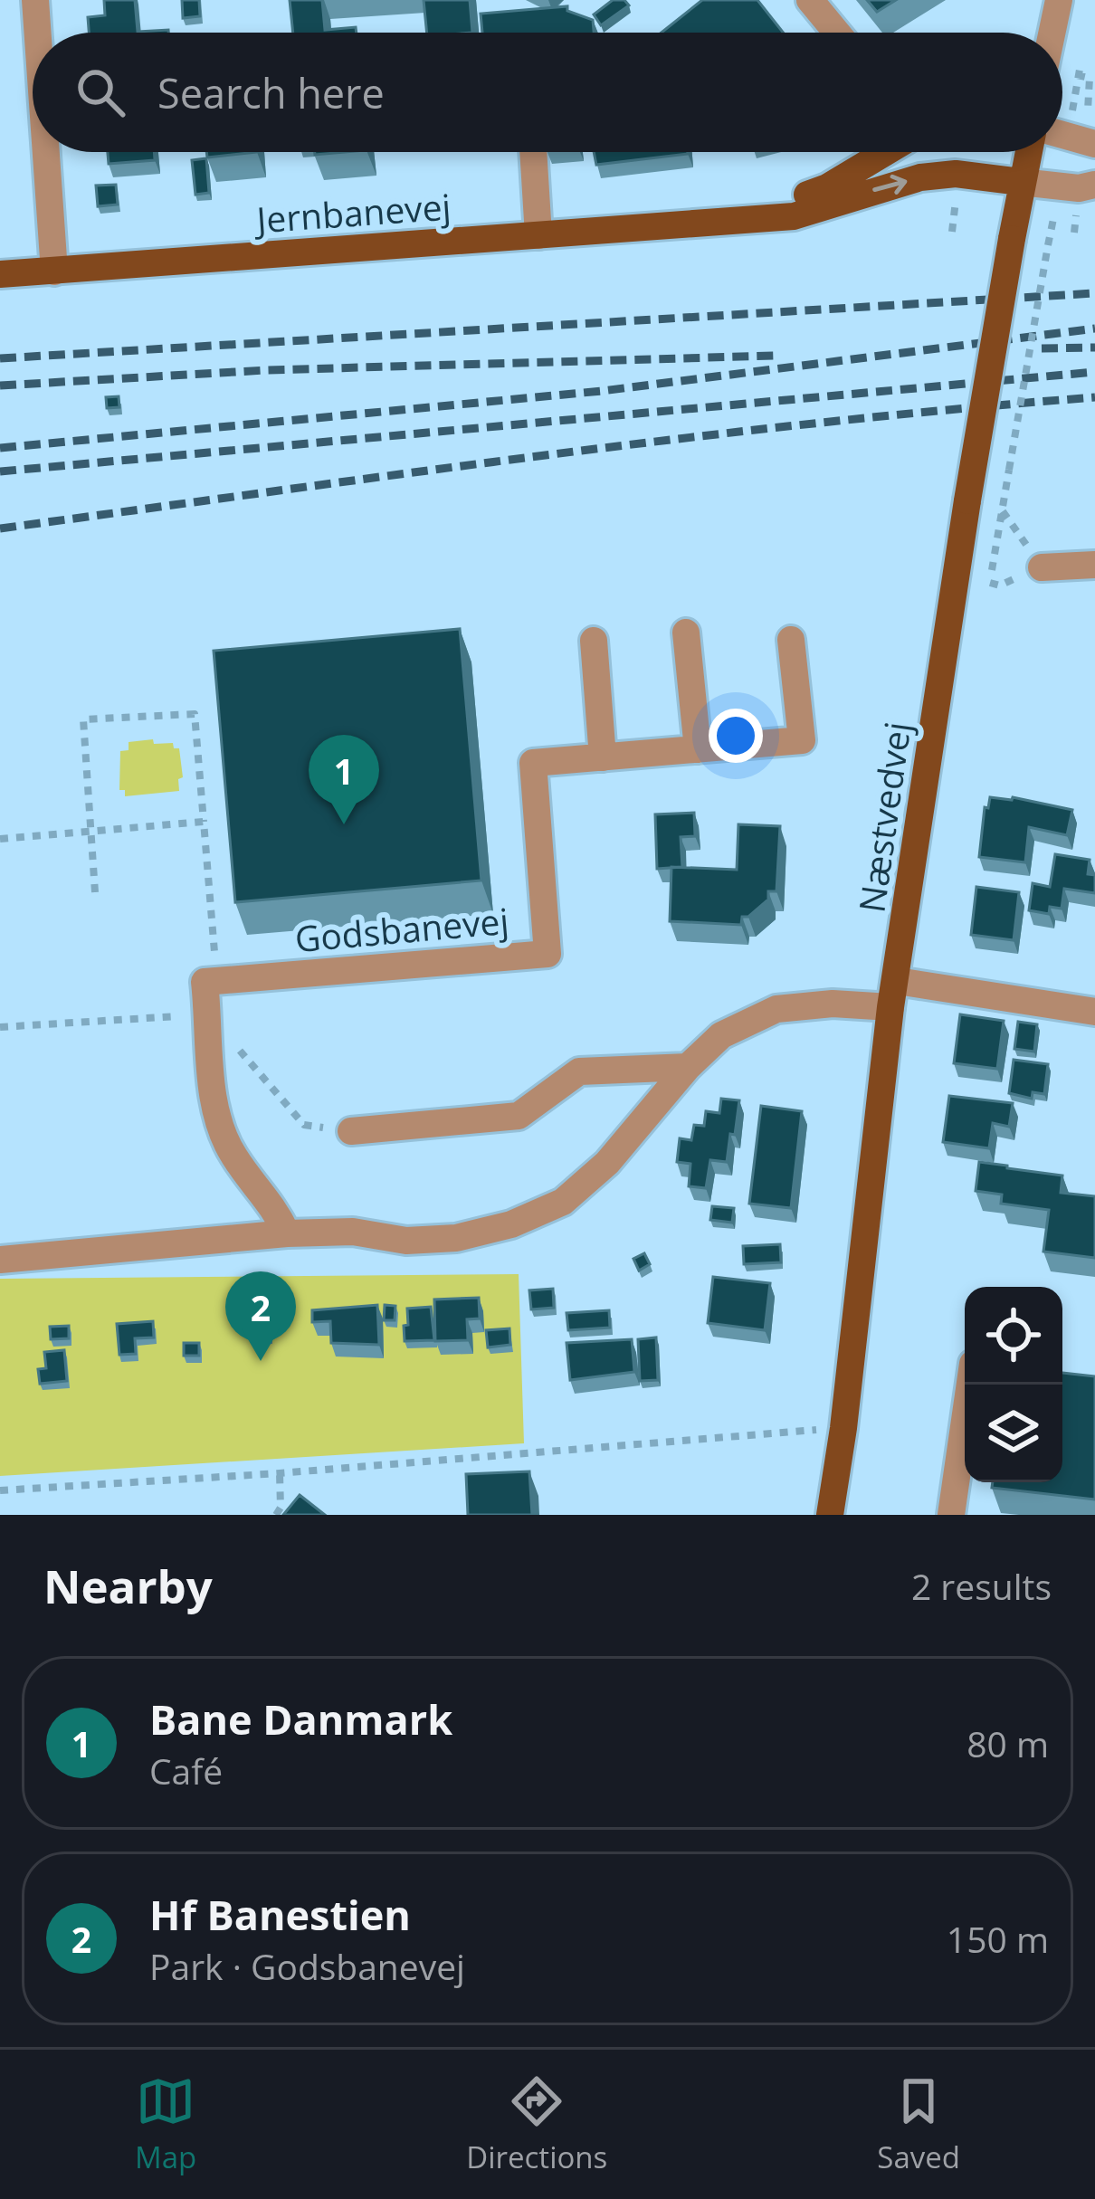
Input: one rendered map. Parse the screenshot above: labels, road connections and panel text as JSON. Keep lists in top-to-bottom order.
{
  "streets": {
    "main road": ["Jernbanevej", "Næstvedvej"],
    "street": ["Godsbanevej"]
  },
  "crossings": [
    ["Jernbanevej", "Næstvedvej"]
  ],
  "page": {
    "search": "Search here",
    "pins": ["1", "2"],
    "heading": ["Nearby", "2 results"],
    "list": [
      {
        "mark": "1",
        "name": "Bane Danmark",
        "note": "Café",
        "value": "80 m"
      },
      {
        "mark": "2",
        "name": "Hf Banestien",
        "note": "Park · Godsbanevej",
        "value": "150 m"
      }
    ],
    "nav": ["Map", "Directions", "Saved"]
  }
}
